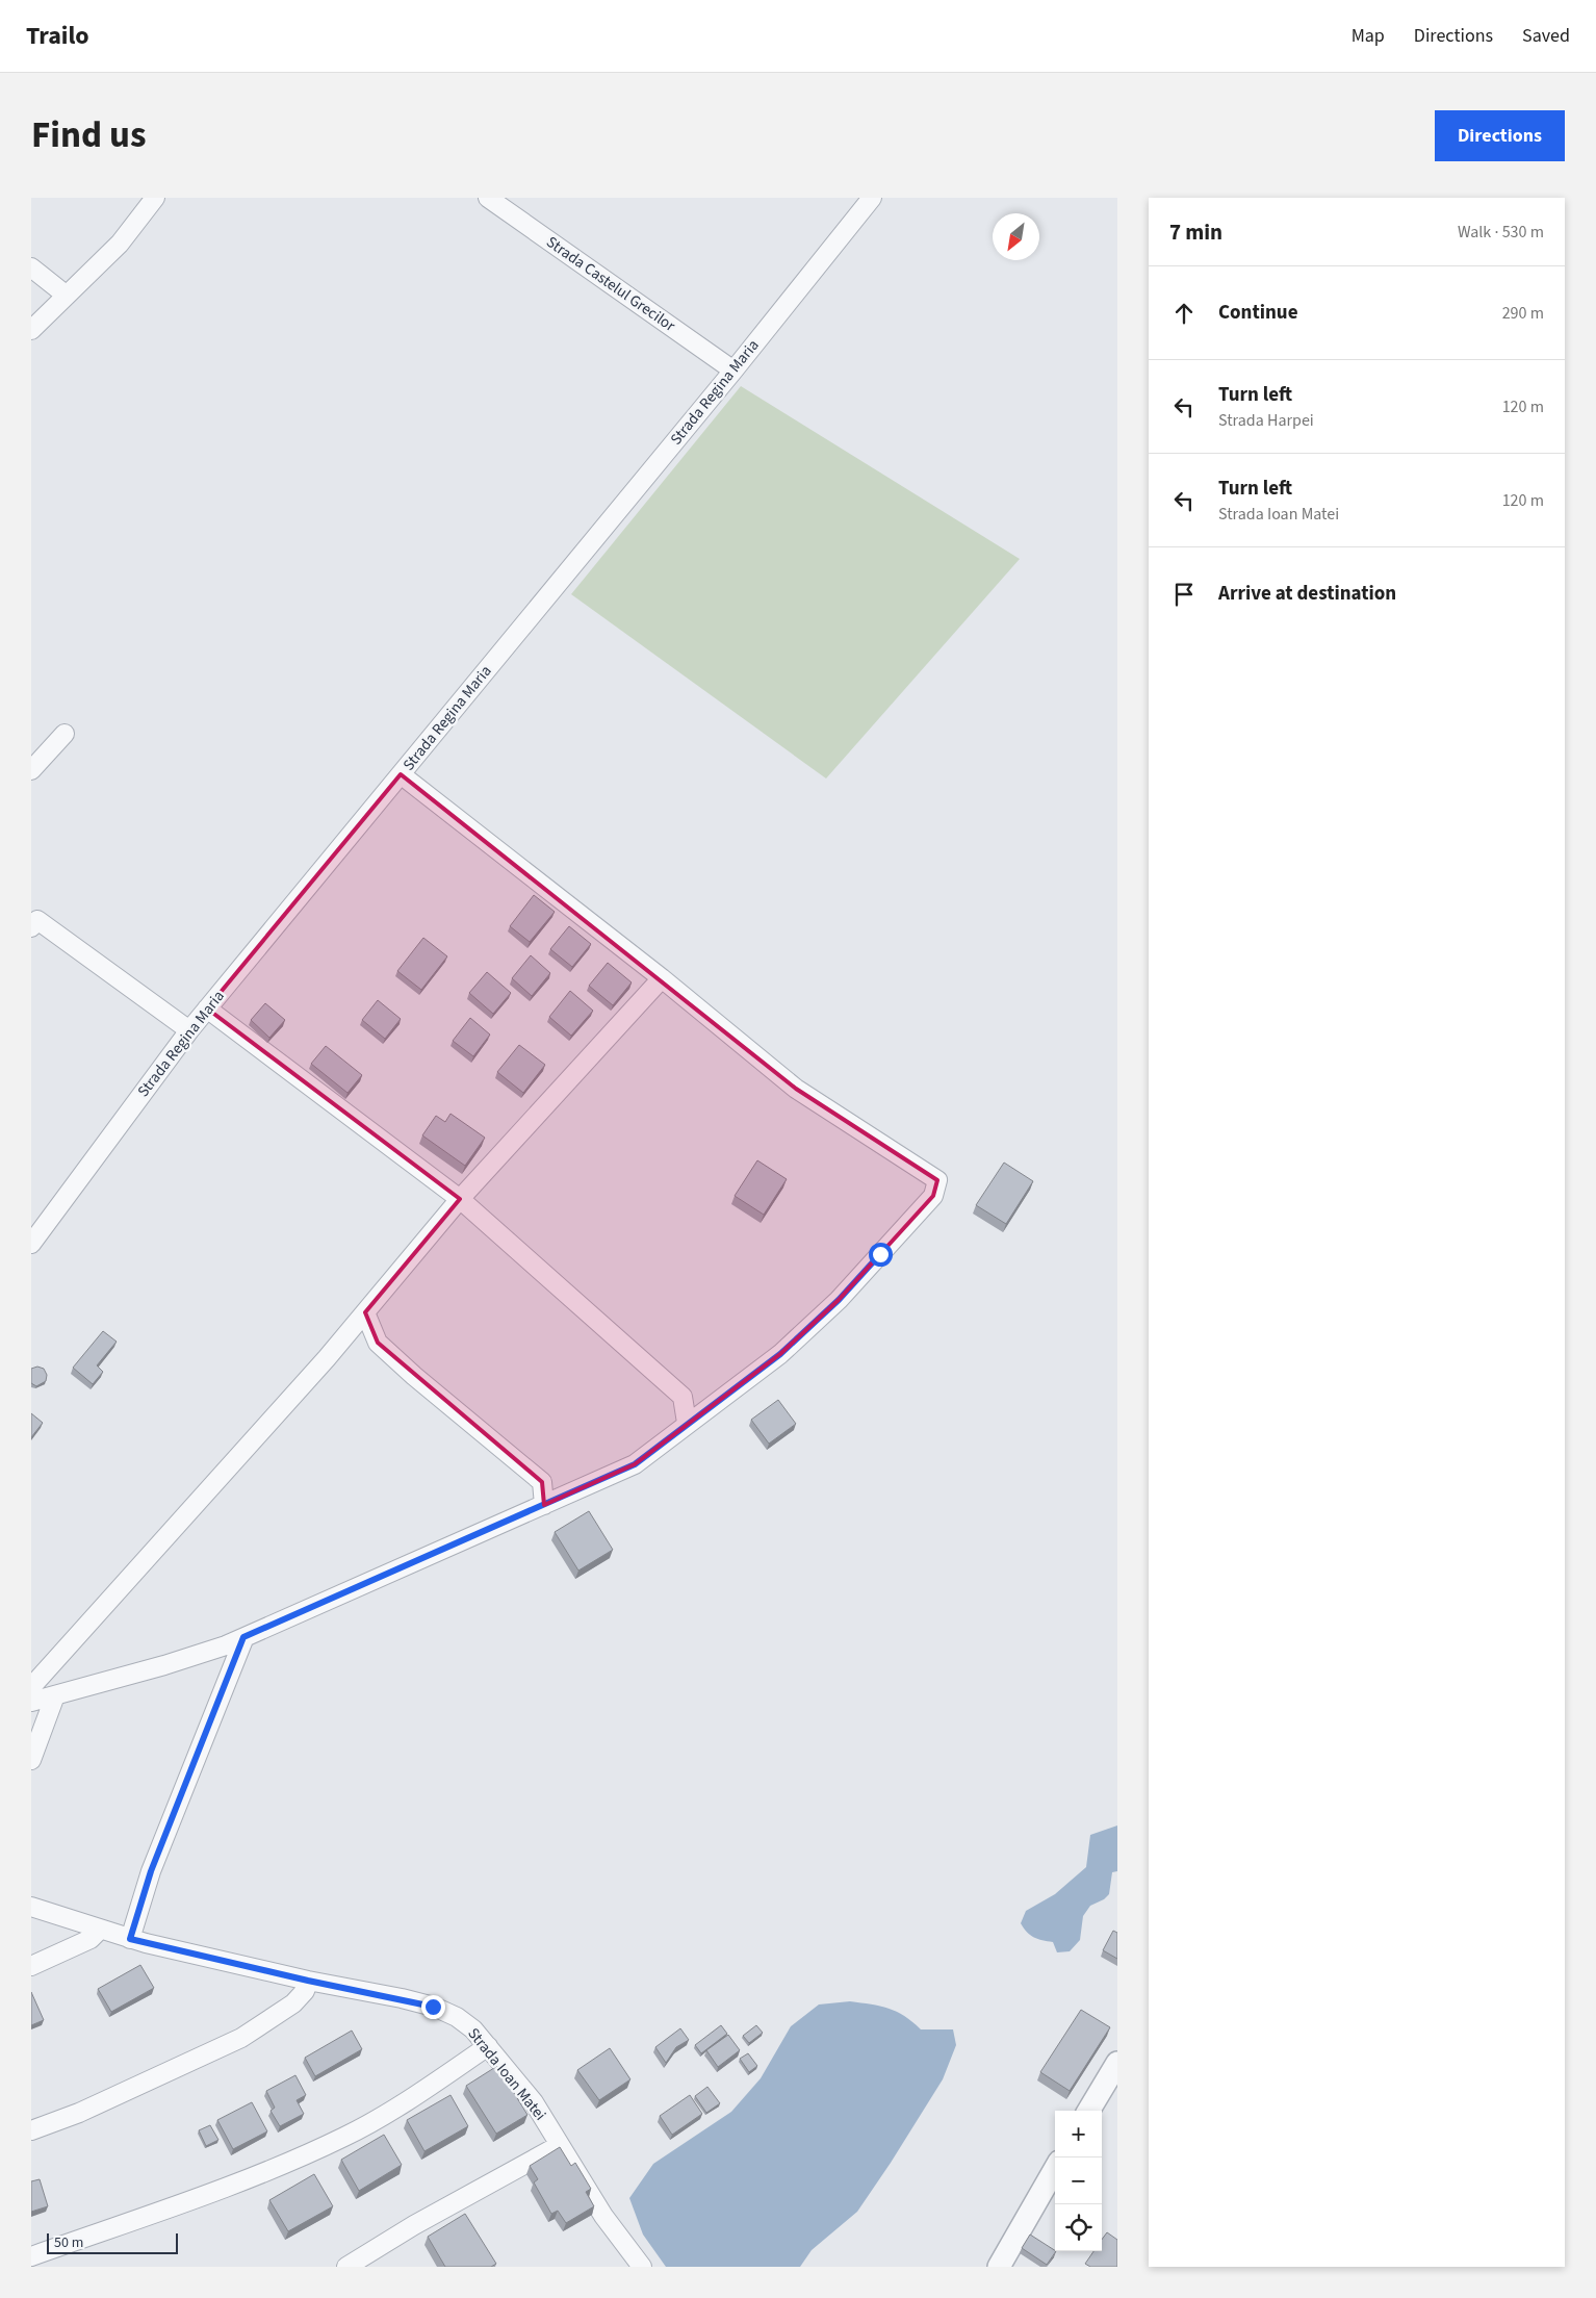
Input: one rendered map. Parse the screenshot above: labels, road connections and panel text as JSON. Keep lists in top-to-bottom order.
{
  "streets": {
    "street": ["Strada Castelul Grecilor", "Strada Regina Maria", "Strada Ioan Matei"]
  },
  "crossings": [
    ["Strada Castelul Grecilor", "Strada Regina Maria"]
  ],
  "scale_bar": "50 m",
  "north": "bottom left",
  "page": {
    "header": "Trailo",
    "nav": ["Map", "Directions", "Saved"],
    "title": "Find us",
    "buttons": "Directions",
    "heading": ["7 min", "Walk · 530 m"],
    "list": [
      ["Continue", "290 m"],
      ["Turn left", "Strada Harpei", "120 m"],
      ["Turn left", "Strada Ioan Matei", "120 m"],
      "Arrive at destination"
    ],
    "map_buttons": ["+", "−"],
    "scale": "50 m"
  }
}
